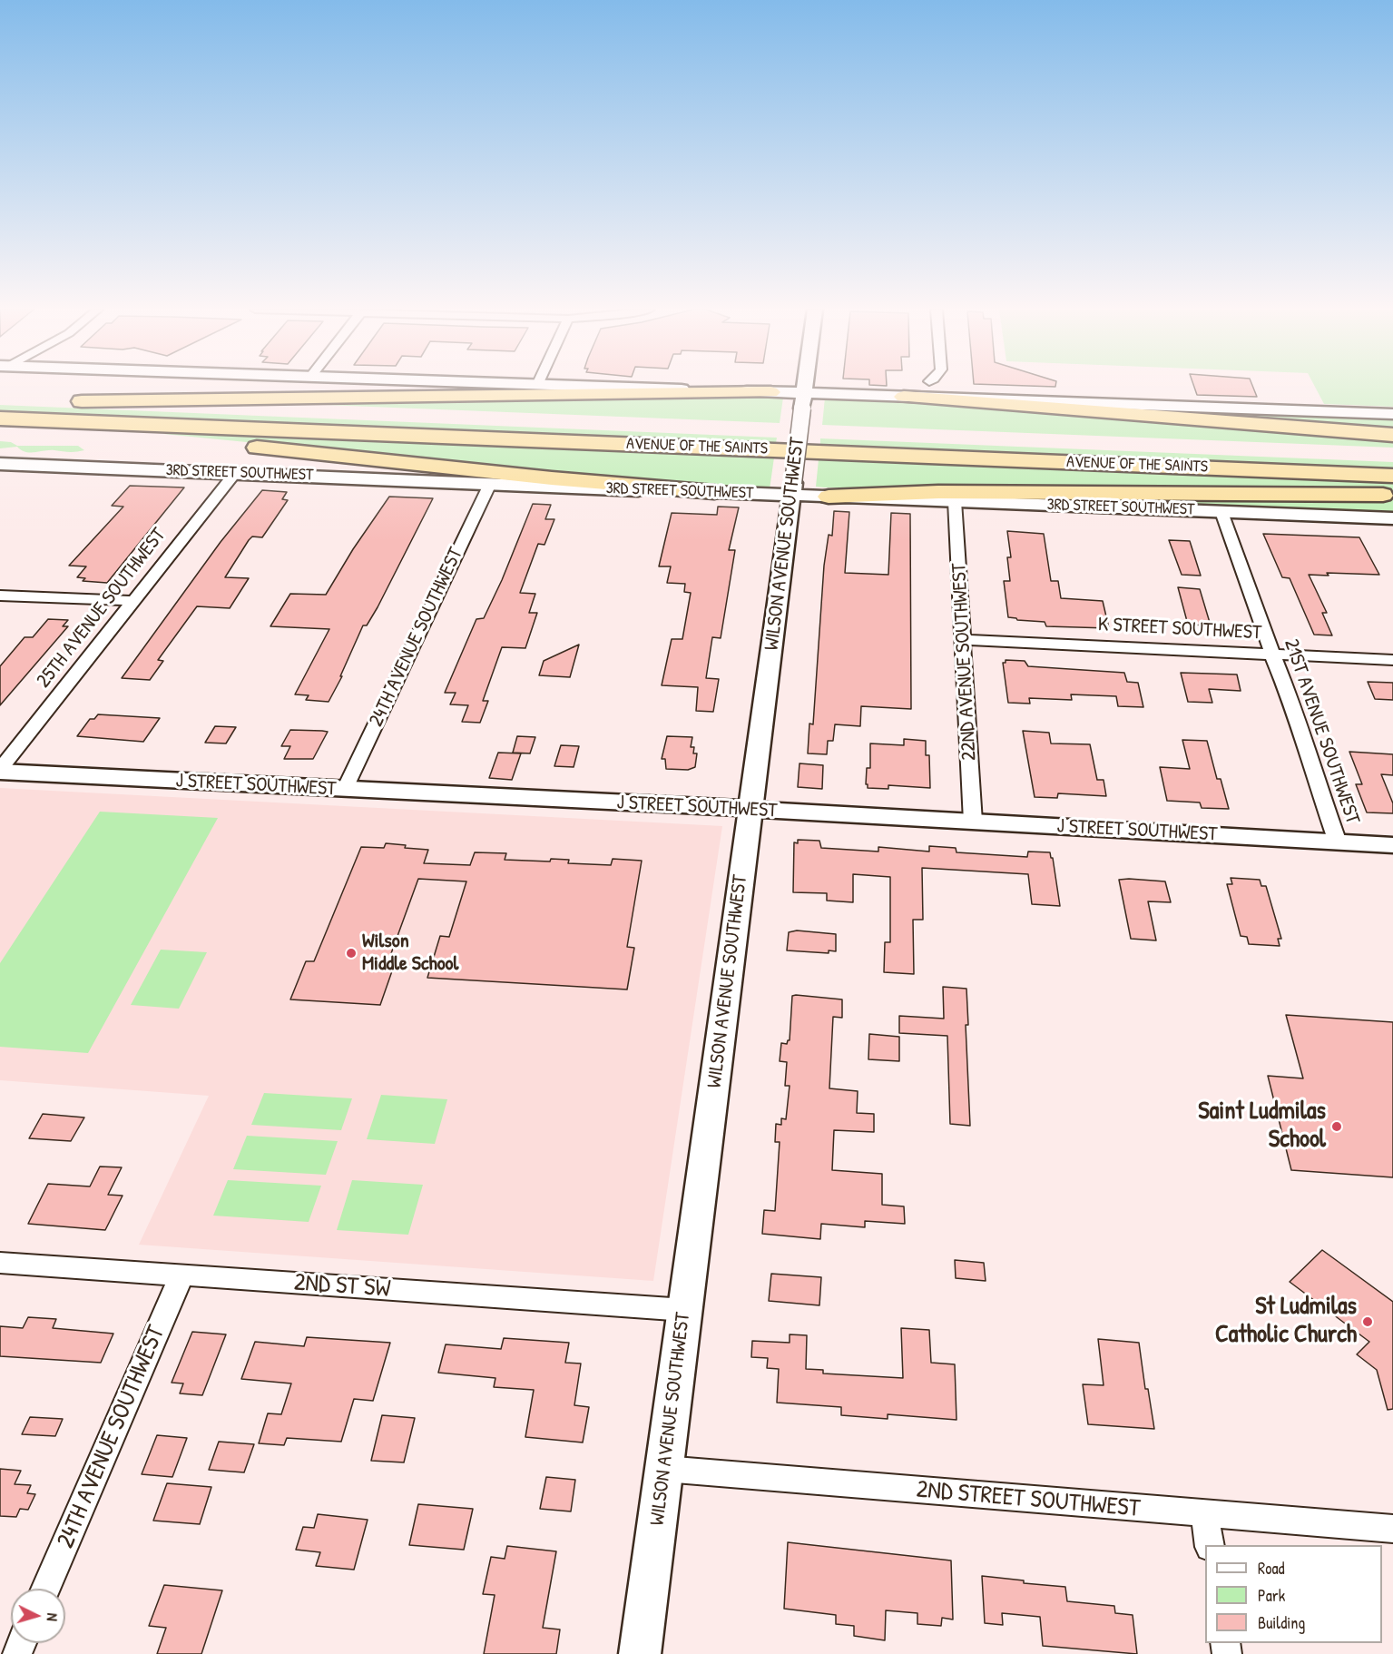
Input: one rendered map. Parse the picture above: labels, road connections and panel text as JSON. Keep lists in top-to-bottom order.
{
  "streets": {
    "highway": ["AVENUE OF THE SAINTS"],
    "street": [
      "3RD STREET SOUTHWEST",
      "WILSON AVENUE SOUTHWEST",
      "25TH AVENUE SOUTHWEST",
      "K STREET SOUTHWEST",
      "24TH AVENUE SOUTHWEST",
      "22ND AVENUE SOUTHWEST",
      "21ST AVENUE SOUTHWEST",
      "J STREET SOUTHWEST",
      "2ND ST SW",
      "2ND STREET SOUTHWEST"
    ]
  },
  "crossings": [
    ["3RD STREET SOUTHWEST", "WILSON AVENUE SOUTHWEST"],
    ["3RD STREET SOUTHWEST", "25TH AVENUE SOUTHWEST"],
    ["3RD STREET SOUTHWEST", "24TH AVENUE SOUTHWEST"],
    ["3RD STREET SOUTHWEST", "22ND AVENUE SOUTHWEST"],
    ["3RD STREET SOUTHWEST", "21ST AVENUE SOUTHWEST"],
    ["WILSON AVENUE SOUTHWEST", "J STREET SOUTHWEST"],
    ["WILSON AVENUE SOUTHWEST", "2ND ST SW"],
    ["WILSON AVENUE SOUTHWEST", "2ND STREET SOUTHWEST"],
    ["25TH AVENUE SOUTHWEST", "J STREET SOUTHWEST"],
    ["K STREET SOUTHWEST", "22ND AVENUE SOUTHWEST"],
    ["K STREET SOUTHWEST", "21ST AVENUE SOUTHWEST"],
    ["24TH AVENUE SOUTHWEST", "J STREET SOUTHWEST"],
    ["24TH AVENUE SOUTHWEST", "2ND ST SW"],
    ["22ND AVENUE SOUTHWEST", "J STREET SOUTHWEST"],
    ["21ST AVENUE SOUTHWEST", "J STREET SOUTHWEST"]
  ],
  "places": ["Wilson Middle School", "Saint Ludmilas School", "St Ludmilas Catholic Church"],
  "legend": ["Road", "Park", "Building"],
  "north": "right"
}
